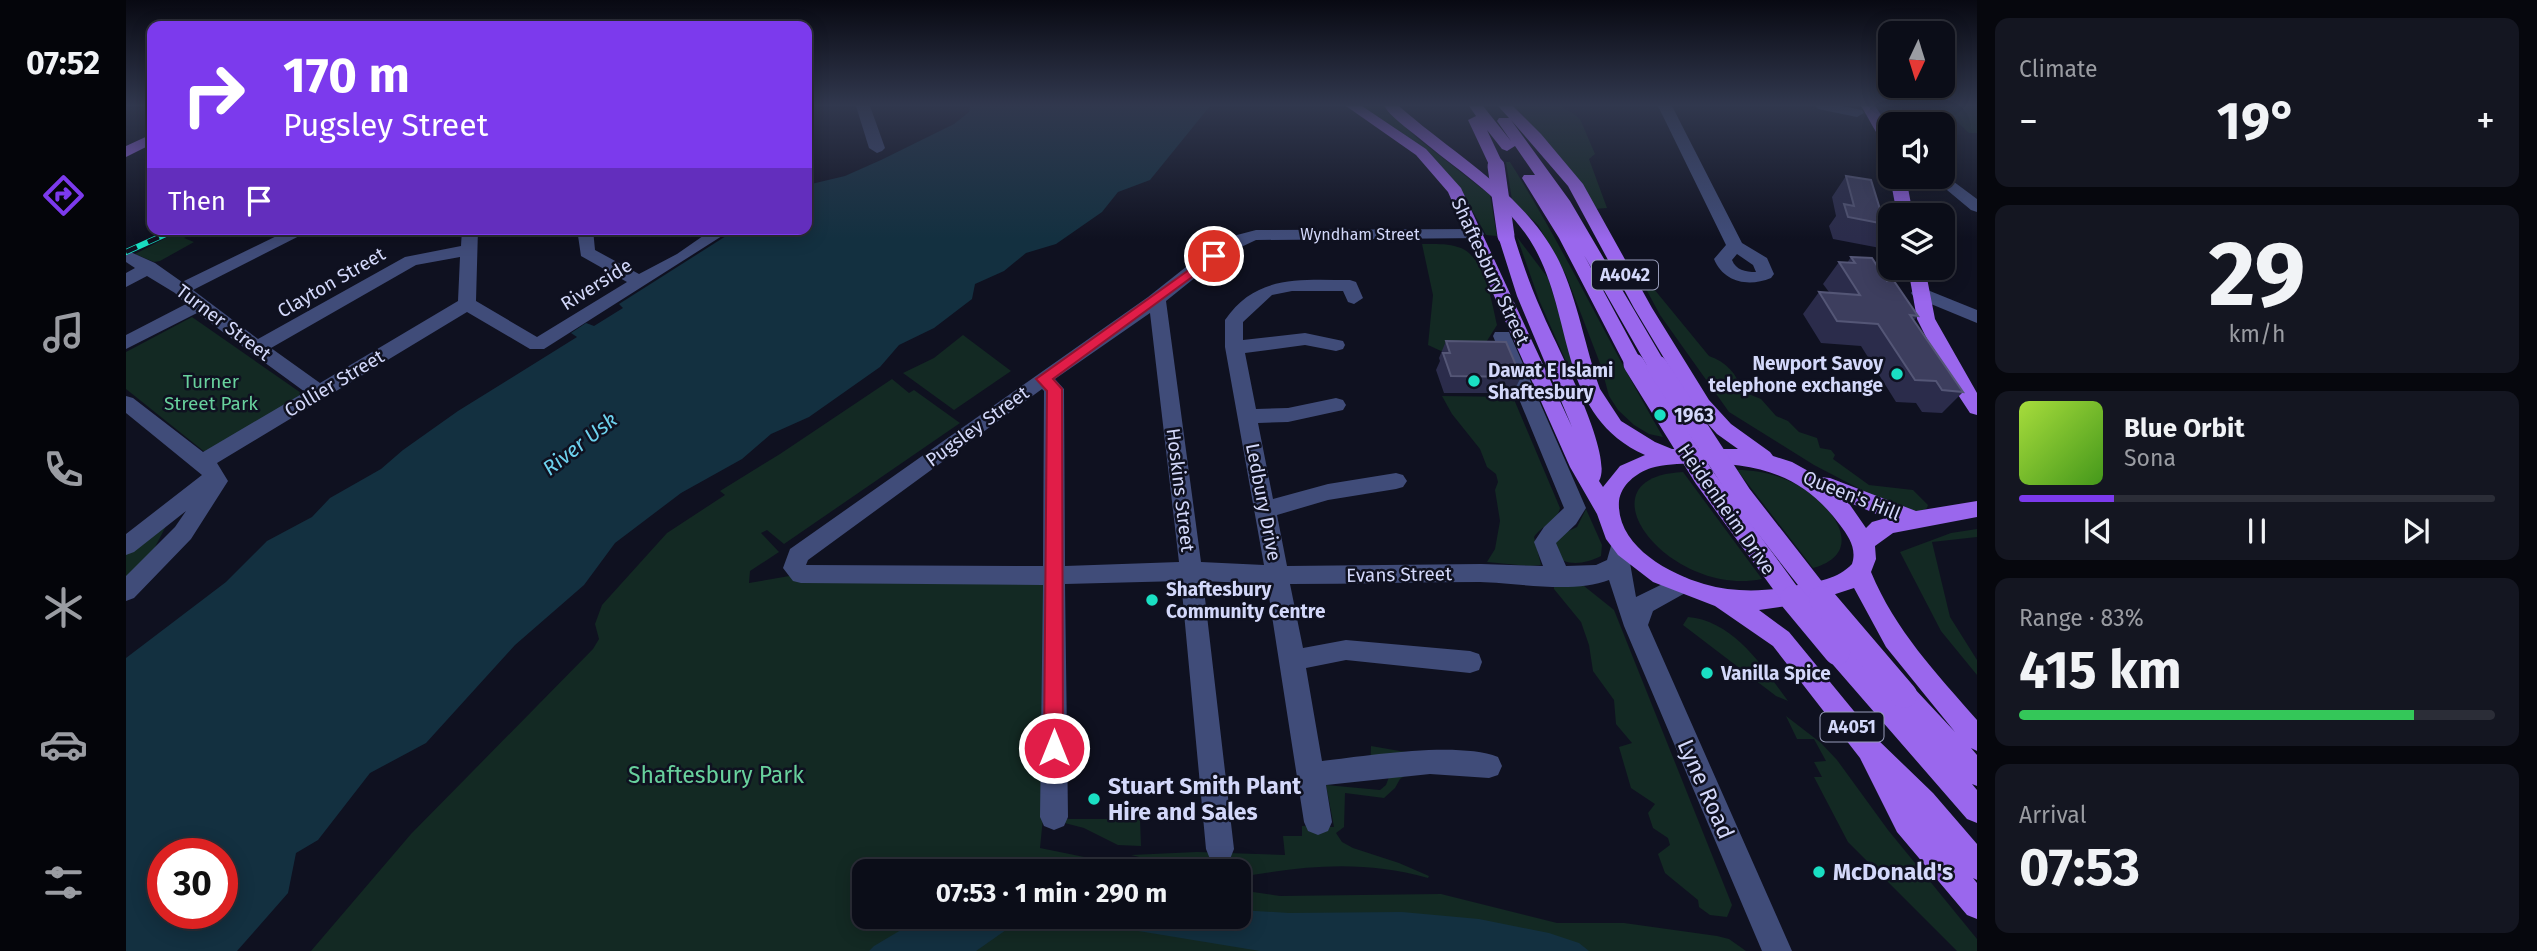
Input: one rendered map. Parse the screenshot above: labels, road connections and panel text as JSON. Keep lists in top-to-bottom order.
{
  "streets": {
    "main road": [
      "Shaftesbury Street",
      "A4042",
      "Queen's Hill",
      "Heidenheim Drive",
      "A4051"
    ],
    "street": [
      "Wyndham Street",
      "Clayton Street",
      "Riverside",
      "Turner Street",
      "Collier Street",
      "Pugsley Street",
      "Hoskins Street",
      "Ledbury Drive",
      "Evans Street",
      "Lyne Road"
    ]
  },
  "crossings": [
    ["Wyndham Street", "Shaftesbury Street"],
    ["Wyndham Street", "Pugsley Street"],
    ["Shaftesbury Street", "A4042"],
    ["Shaftesbury Street", "Evans Street"],
    ["Shaftesbury Street", "Lyne Road"],
    ["A4042", "Queen's Hill"],
    ["Clayton Street", "Turner Street"],
    ["Riverside", "Collier Street"],
    ["Turner Street", "Collier Street"],
    ["Pugsley Street", "Hoskins Street"],
    ["Pugsley Street", "Evans Street"],
    ["Hoskins Street", "Evans Street"],
    ["Ledbury Drive", "Evans Street"],
    ["Evans Street", "Lyne Road"]
  ],
  "water": ["River Usk"],
  "parks": ["Turner Street Park", "Shaftesbury Park"],
  "places": [
    "Newport Savoy telephone exchange",
    "Dawat E Islami Shaftesbury",
    "1963",
    "Shaftesbury Community Centre",
    "Vanilla Spice",
    "Stuart Smith Plant Hire and Sales",
    "McDonald's"
  ],
  "north": "bottom",
  "page": {
    "tabs": "07:52",
    "tile": [
      "Climate",
      ["29", "km/h"],
      ["Range · 83%", "415 km"],
      ["Arrival", "07:53"]
    ],
    "turn": ["170 m", "Pugsley Street"],
    "heat": ["−", "19°", "+"],
    "then": "Then",
    "song": ["Blue Orbit", "Sona"],
    "limit": "30",
    "trip": "07:53 · 1 min · 290 m"
  }
}
